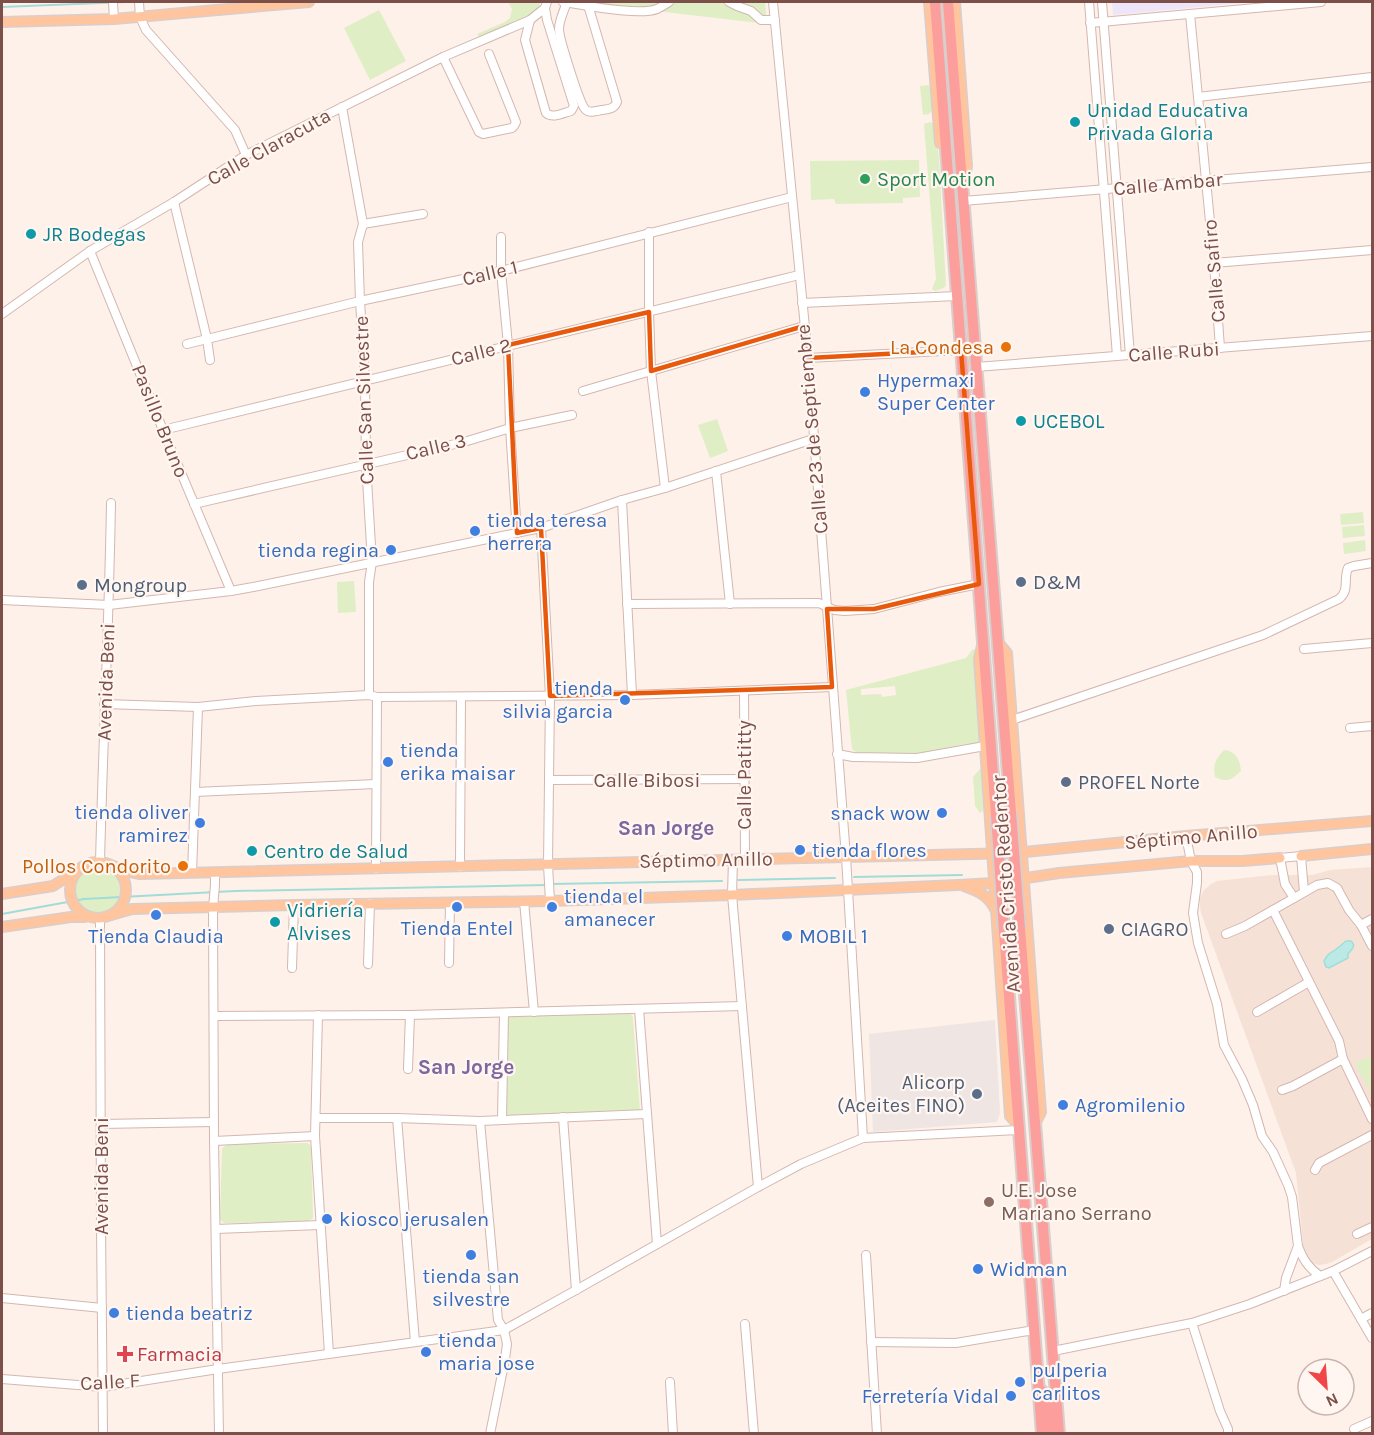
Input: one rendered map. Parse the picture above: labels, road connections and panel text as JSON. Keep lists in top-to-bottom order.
{
  "streets": {
    "highway": ["Avenida Cristo Redentor"],
    "main road": ["Séptimo Anillo"],
    "street": [
      "Calle Claracuta",
      "Calle Ambar",
      "Calle Safiro",
      "Calle 1",
      "Calle 2",
      "Calle Rubi",
      "Calle San Silvestre",
      "Pasillo Bruno",
      "Calle 23 de Septiembre",
      "Calle 3",
      "Avenida Beni",
      "Calle Patitty",
      "Calle Bibosi",
      "Calle F"
    ]
  },
  "crossings": [
    ["Calle Claracuta", "Calle San Silvestre"],
    ["Calle Claracuta", "Pasillo Bruno"],
    ["Calle Ambar", "Calle Safiro"],
    ["Calle Ambar", "Avenida Cristo Redentor"],
    ["Calle Safiro", "Calle Rubi"],
    ["Calle 1", "Calle San Silvestre"],
    ["Calle 1", "Calle 23 de Septiembre"],
    ["Calle 2", "Calle San Silvestre"],
    ["Calle 2", "Pasillo Bruno"],
    ["Calle 2", "Calle 23 de Septiembre"],
    ["Calle Rubi", "Avenida Cristo Redentor"],
    ["Calle San Silvestre", "Calle 3"],
    ["Calle San Silvestre", "Séptimo Anillo"],
    ["Pasillo Bruno", "Calle 3"],
    ["Calle 23 de Septiembre", "Séptimo Anillo"],
    ["Avenida Beni", "Séptimo Anillo"],
    ["Avenida Beni", "Calle F"],
    ["Calle Patitty", "Calle Bibosi"],
    ["Calle Patitty", "Séptimo Anillo"],
    ["Séptimo Anillo", "Avenida Cristo Redentor"]
  ],
  "districts": ["San Jorge", "San Jorge"],
  "places": {
    "other": [
      "Unidad Educativa Privada Gloria",
      "Sport Motion",
      "JR Bodegas",
      "La Condesa",
      "Hypermaxi Super Center",
      "UCEBOL",
      "tienda teresa herrera",
      "tienda regina",
      "D&M",
      "Mongroup",
      "tienda silvia garcia",
      "tienda erika maisar",
      "PROFEL Norte",
      "snack wow",
      "tienda oliver ramirez",
      "tienda flores",
      "Centro de Salud",
      "Pollos Condorito",
      "Tienda Entel",
      "tienda el amanecer",
      "Tienda Claudia",
      "Vidriería Alvises",
      "CIAGRO",
      "MOBIL 1",
      "Alicorp (Aceites FINO)",
      "Agromilenio",
      "U.E. Jose Mariano Serrano",
      "kiosco jerusalen",
      "tienda san silvestre",
      "Widman",
      "tienda beatriz",
      "tienda maria jose",
      "pulperia carlitos",
      "Ferretería Vidal"
    ],
    "health": ["Farmacia"]
  },
  "north": "bottom right"
}
